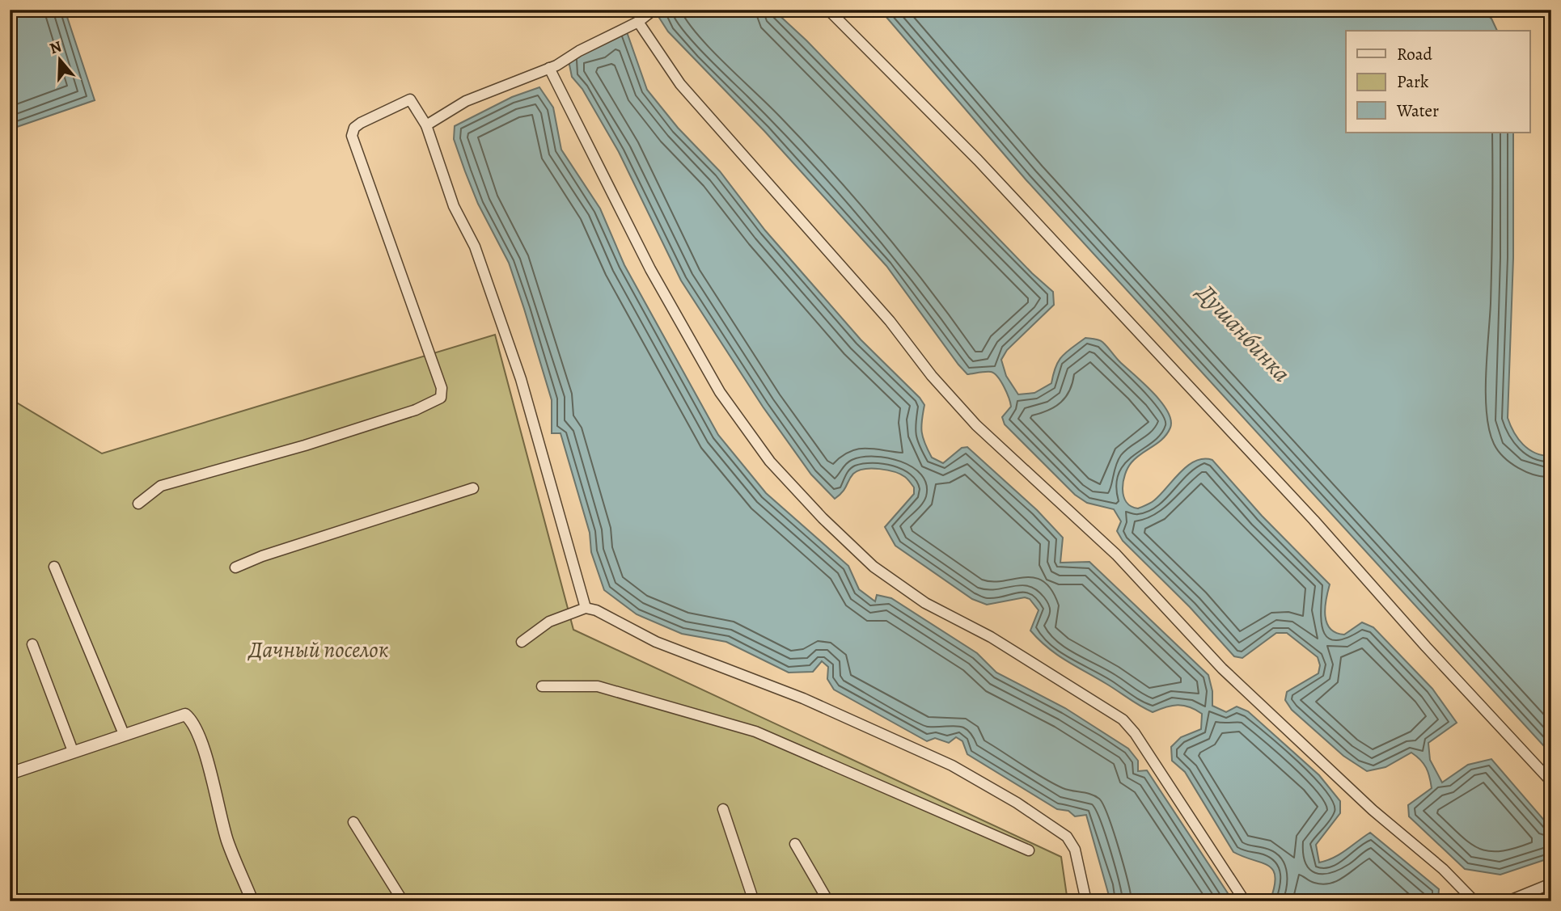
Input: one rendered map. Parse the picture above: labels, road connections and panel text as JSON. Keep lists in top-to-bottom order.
{
  "water": ["Душанбинка"],
  "parks": ["Дачный поселок"],
  "legend": ["Road", "Park", "Water"],
  "north": "top"
}
